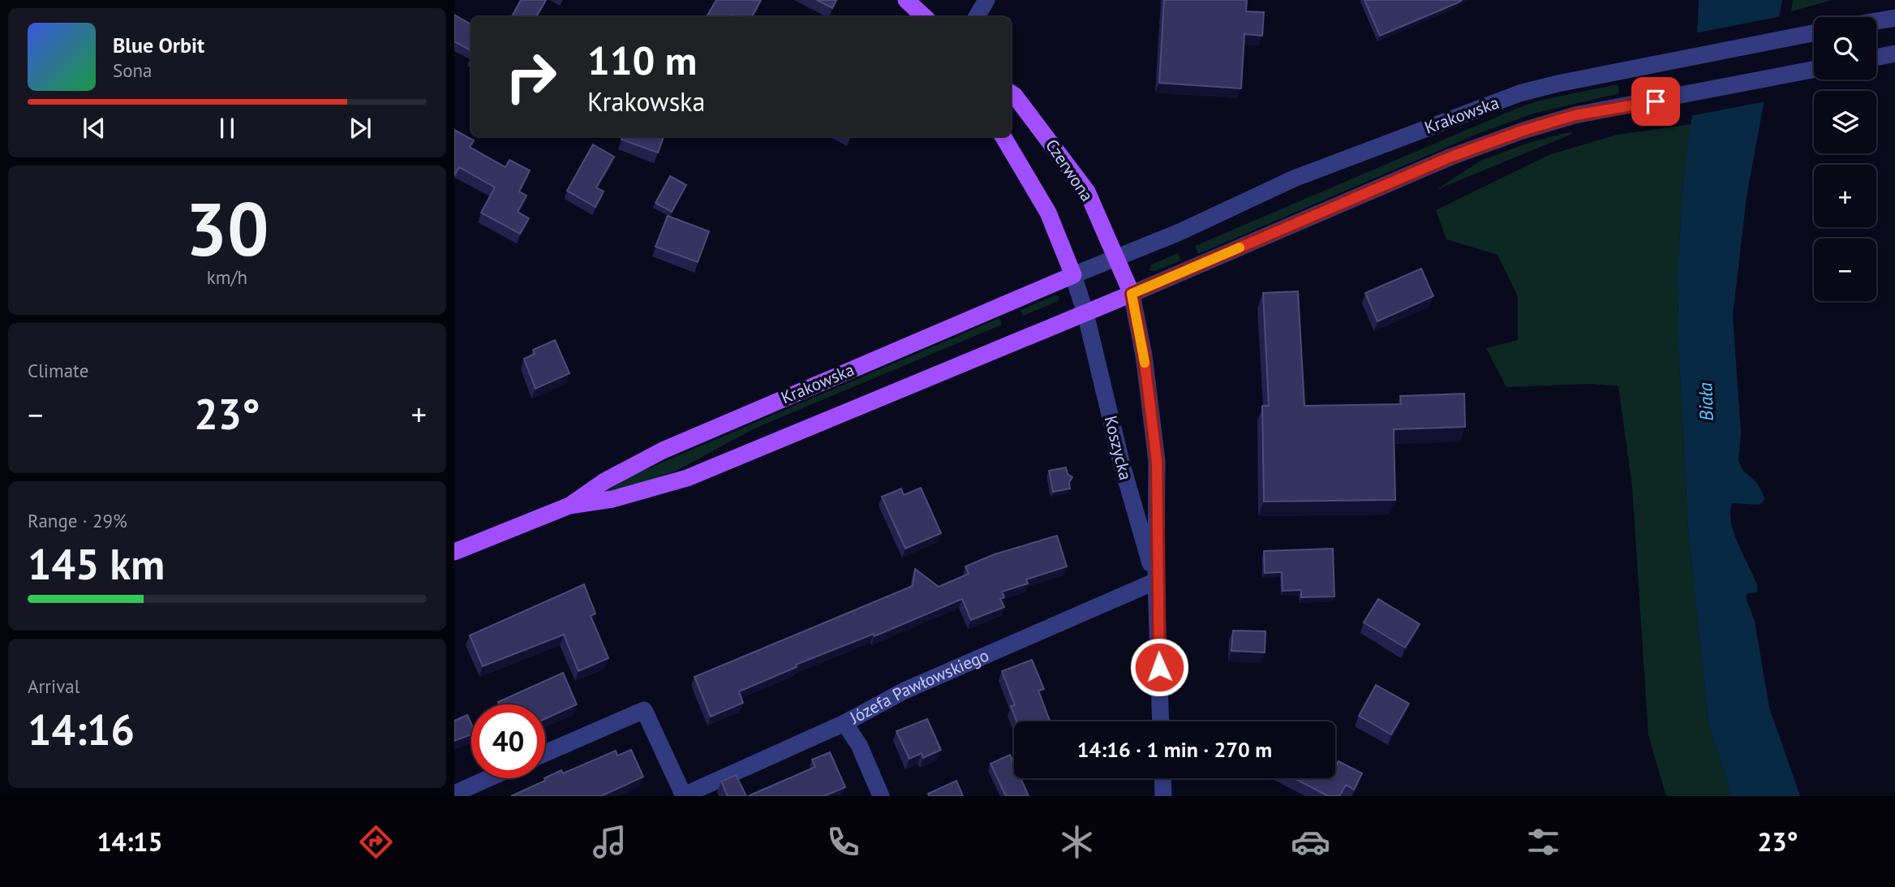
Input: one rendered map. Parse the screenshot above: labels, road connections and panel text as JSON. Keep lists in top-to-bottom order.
{
  "streets": {
    "main road": ["Krakowska", "Czerwona"],
    "street": ["Koszycka", "Józefa Pawłowskiego"]
  },
  "crossings": [
    ["Krakowska", "Czerwona"],
    ["Krakowska", "Koszycka"],
    ["Koszycka", "Józefa Pawłowskiego"]
  ],
  "water": ["Biała"],
  "page": {
    "map_buttons": ["+", "−"],
    "turn": ["110 m", "Krakowska"],
    "song": ["Blue Orbit", "Sona"],
    "tile": [
      ["30", "km/h"],
      "Climate",
      ["Range · 29%", "145 km"],
      ["Arrival", "14:16"]
    ],
    "heat": ["−", "23°", "+"],
    "limit": "40",
    "trip": "14:16 · 1 min · 270 m",
    "tabs": ["14:15", "23°"]
  }
}
